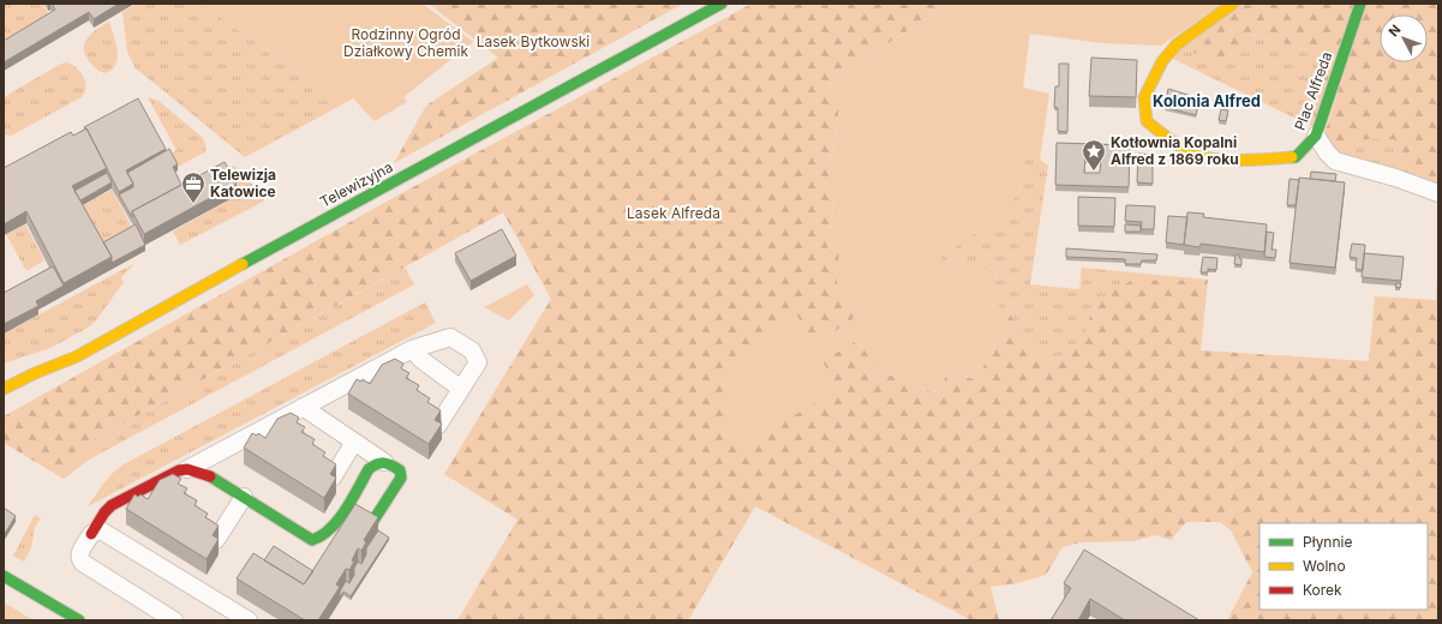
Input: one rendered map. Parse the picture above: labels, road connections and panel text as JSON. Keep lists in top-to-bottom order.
{
  "streets": {
    "street": ["Plac Alfreda", "Telewizyjna"]
  },
  "districts": ["Kolonia Alfred"],
  "parks": ["Rodzinny Ogród Działkowy Chemik", "Lasek Bytkowski", "Lasek Alfreda"],
  "places": {
    "place": ["Kotłownia Kopalni Alfred z 1869 roku"],
    "office": ["Telewizja Katowice"]
  },
  "legend": ["Płynnie", "Wolno", "Korek"],
  "north": "top left"
}
